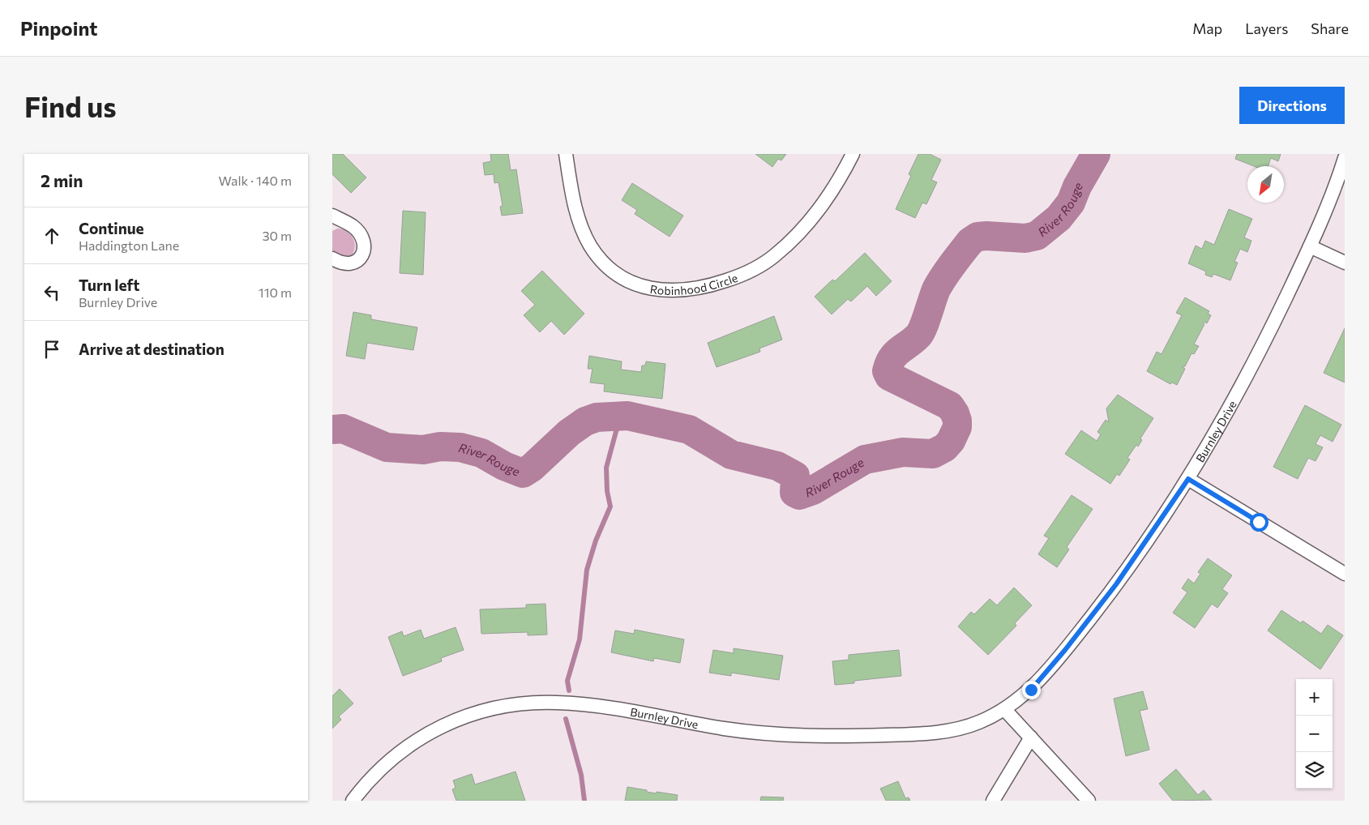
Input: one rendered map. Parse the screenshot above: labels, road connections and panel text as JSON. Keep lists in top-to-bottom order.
{
  "streets": {
    "street": ["Robinhood Circle", "Burnley Drive"]
  },
  "water": ["River Rouge"],
  "north": "bottom left",
  "page": {
    "header": "Pinpoint",
    "nav": ["Map", "Layers", "Share"],
    "buttons": "Directions",
    "title": "Find us",
    "heading": ["2 min", "Walk · 140 m"],
    "list": [
      ["Continue", "Haddington Lane", "30 m"],
      ["Turn left", "Burnley Drive", "110 m"],
      "Arrive at destination"
    ],
    "map_buttons": ["+", "−"]
  }
}
